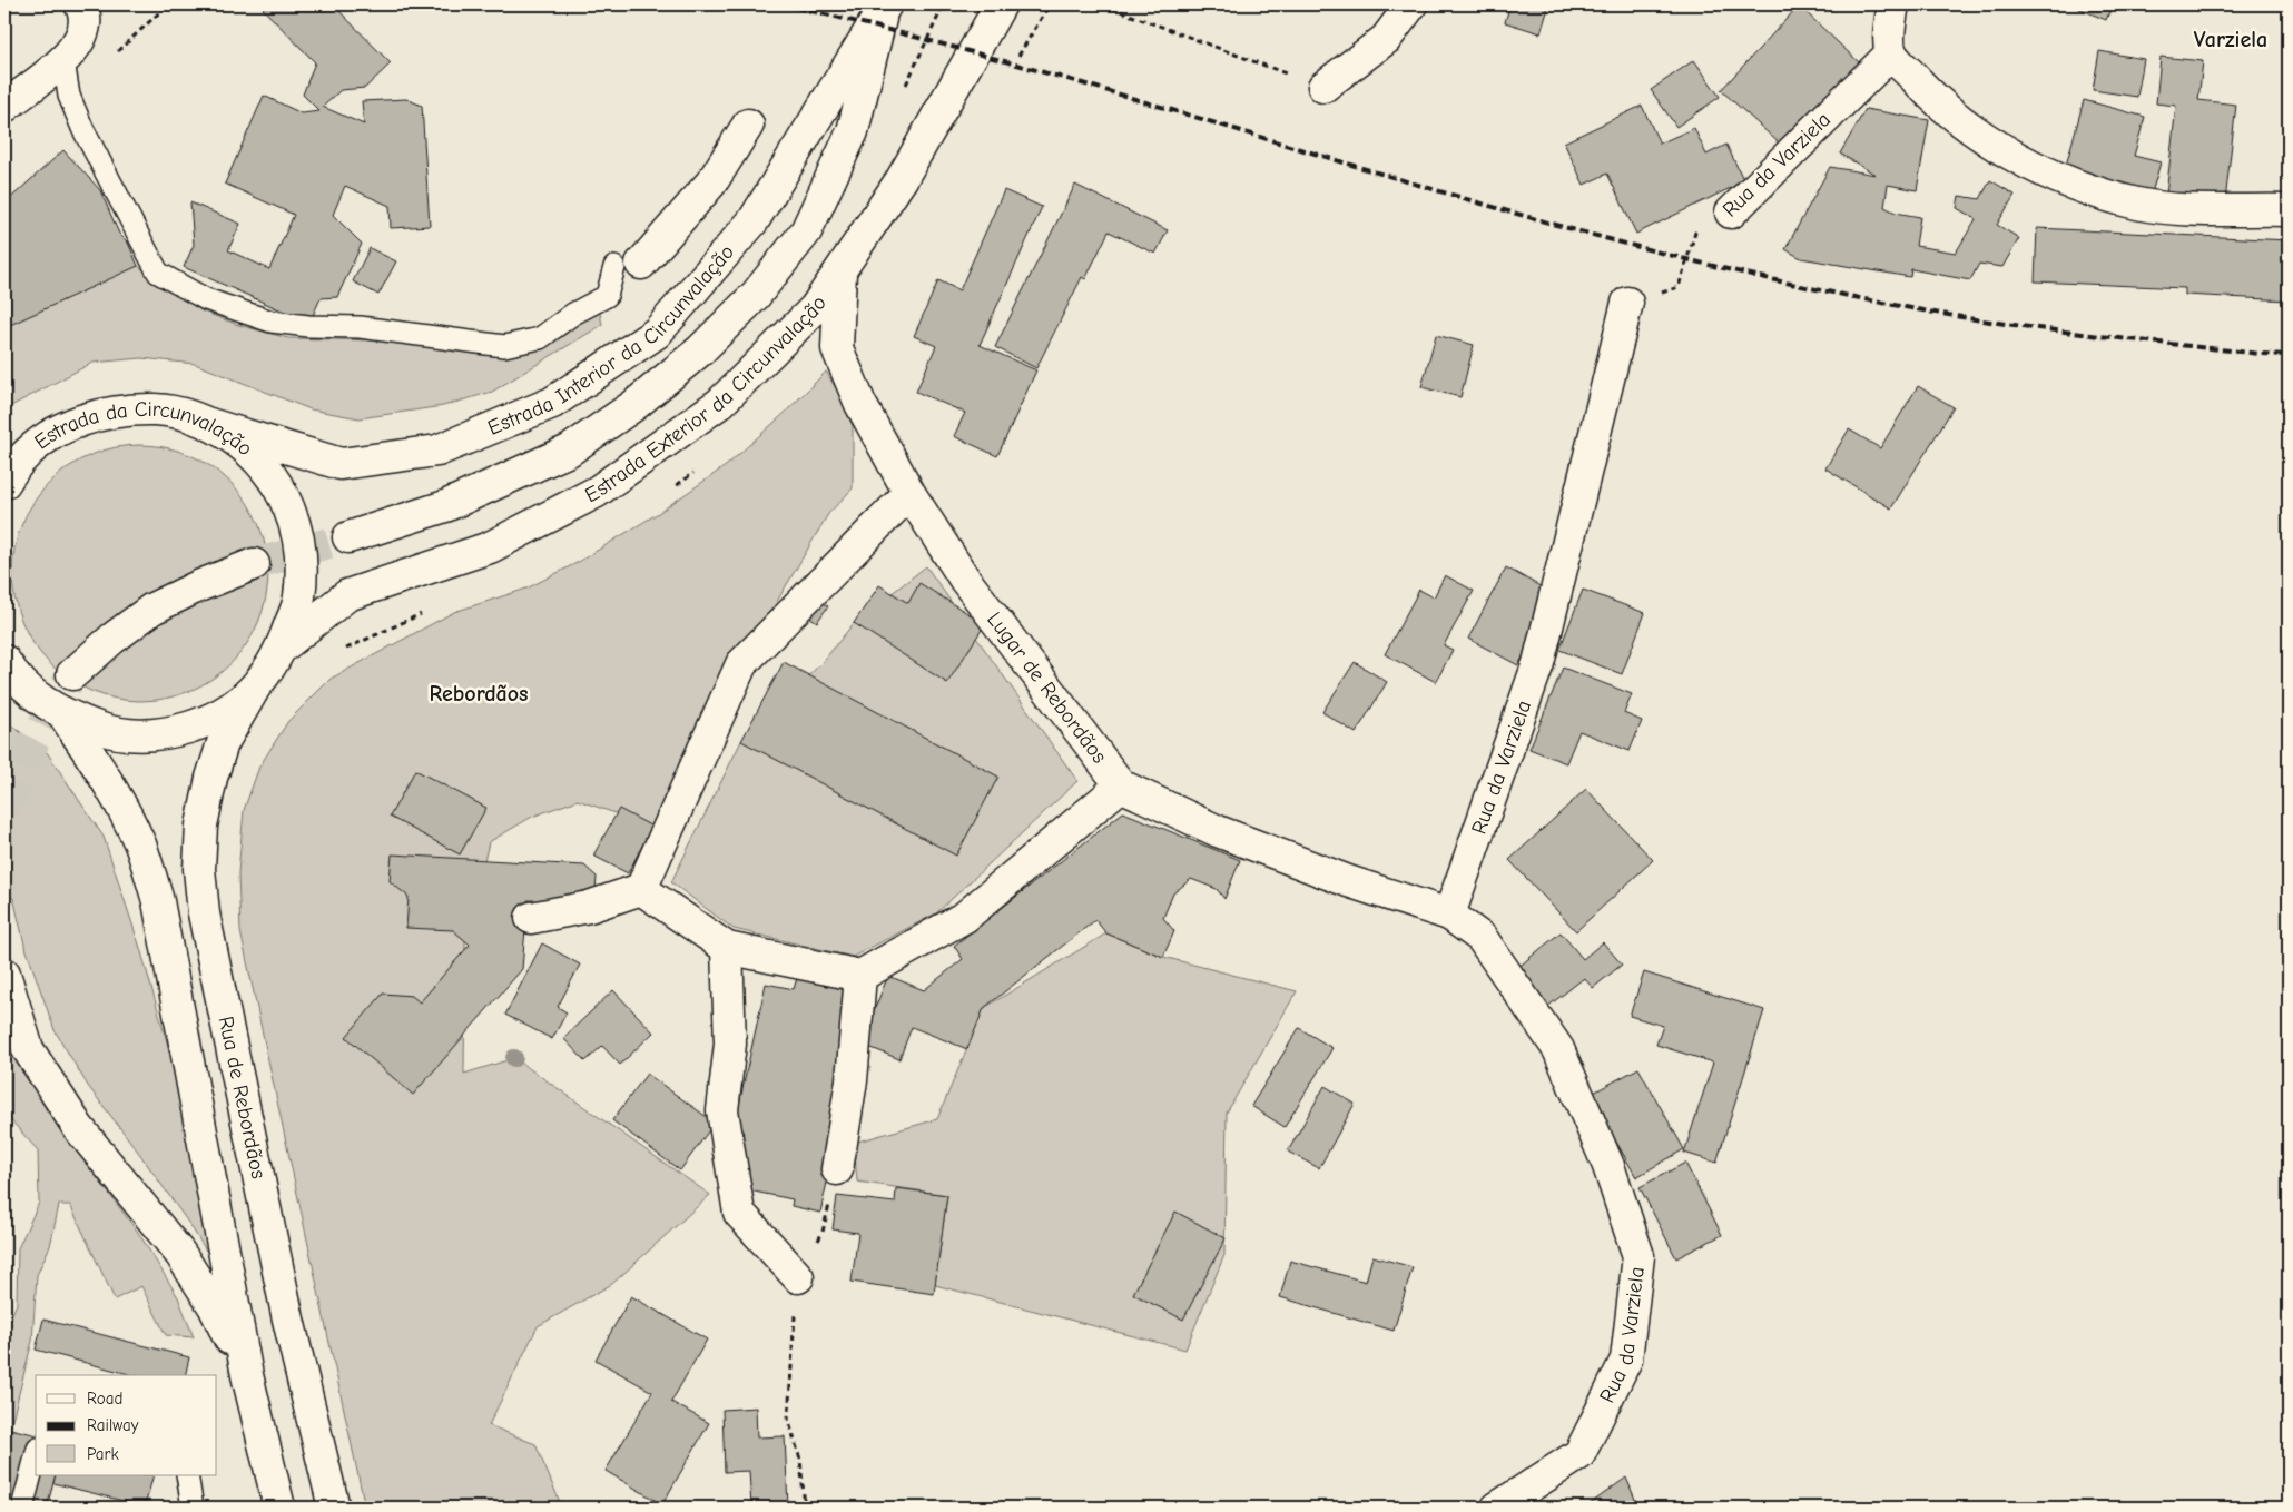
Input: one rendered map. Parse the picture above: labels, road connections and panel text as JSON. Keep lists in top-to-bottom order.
{
  "streets": {
    "main road": [
      "Rua da Varziela",
      "Estrada Interior da Circunvalação",
      "Estrada Exterior da Circunvalação",
      "Estrada da Circunvalação",
      "Lugar de Rebordãos",
      "Rua de Rebordãos"
    ]
  },
  "crossings": [
    ["Rua da Varziela", "Lugar de Rebordãos"],
    ["Estrada Interior da Circunvalação", "Estrada da Circunvalação"],
    ["Estrada Exterior da Circunvalação", "Estrada da Circunvalação"],
    ["Estrada Exterior da Circunvalação", "Lugar de Rebordãos"],
    ["Estrada da Circunvalação", "Rua de Rebordãos"]
  ],
  "districts": ["Varziela", "Rebordãos"],
  "legend": ["Road", "Railway", "Park"]
}
